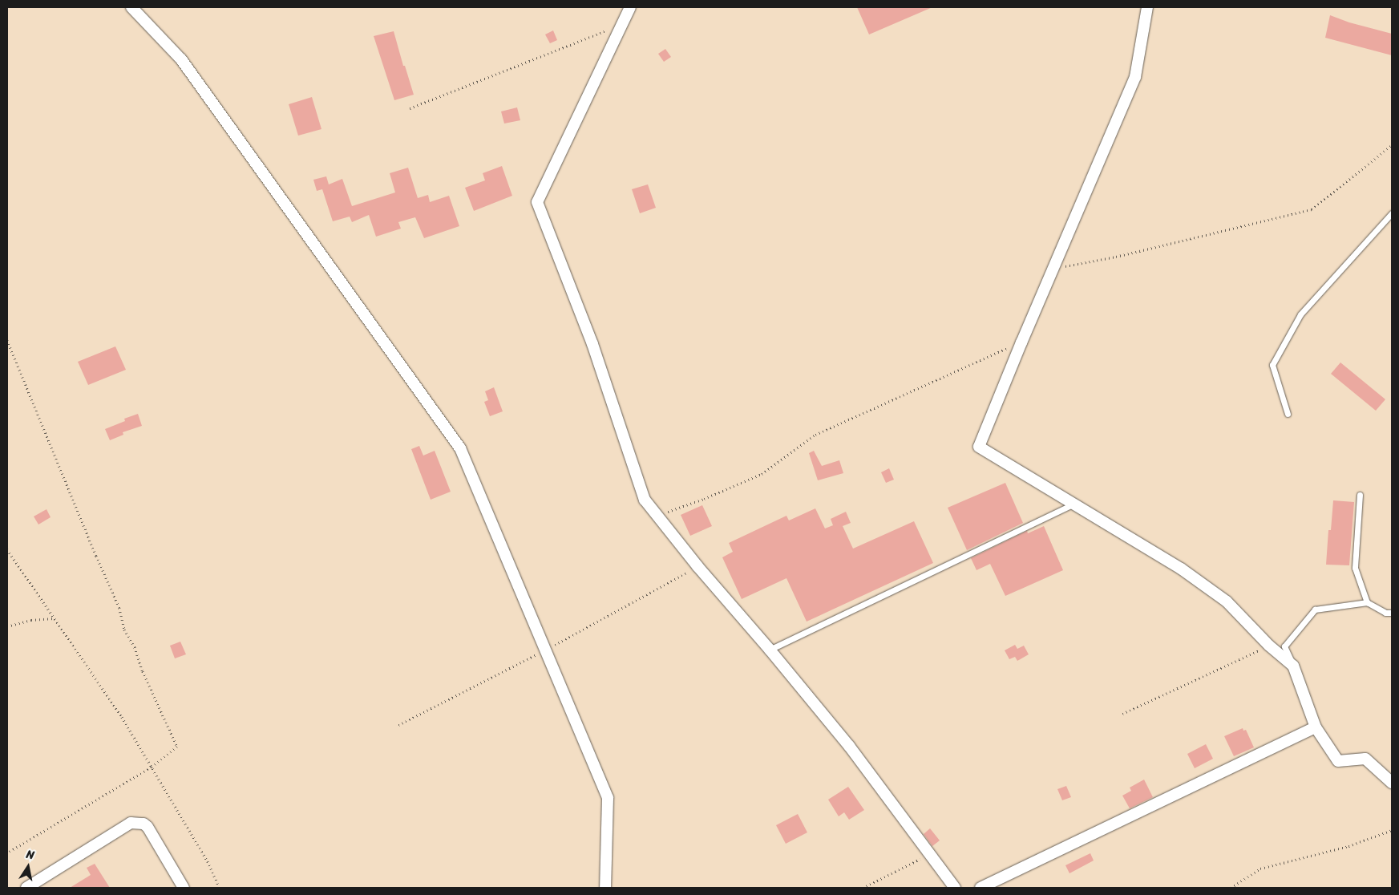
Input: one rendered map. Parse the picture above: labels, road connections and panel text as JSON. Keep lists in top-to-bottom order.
{
  "north": "top"
}
